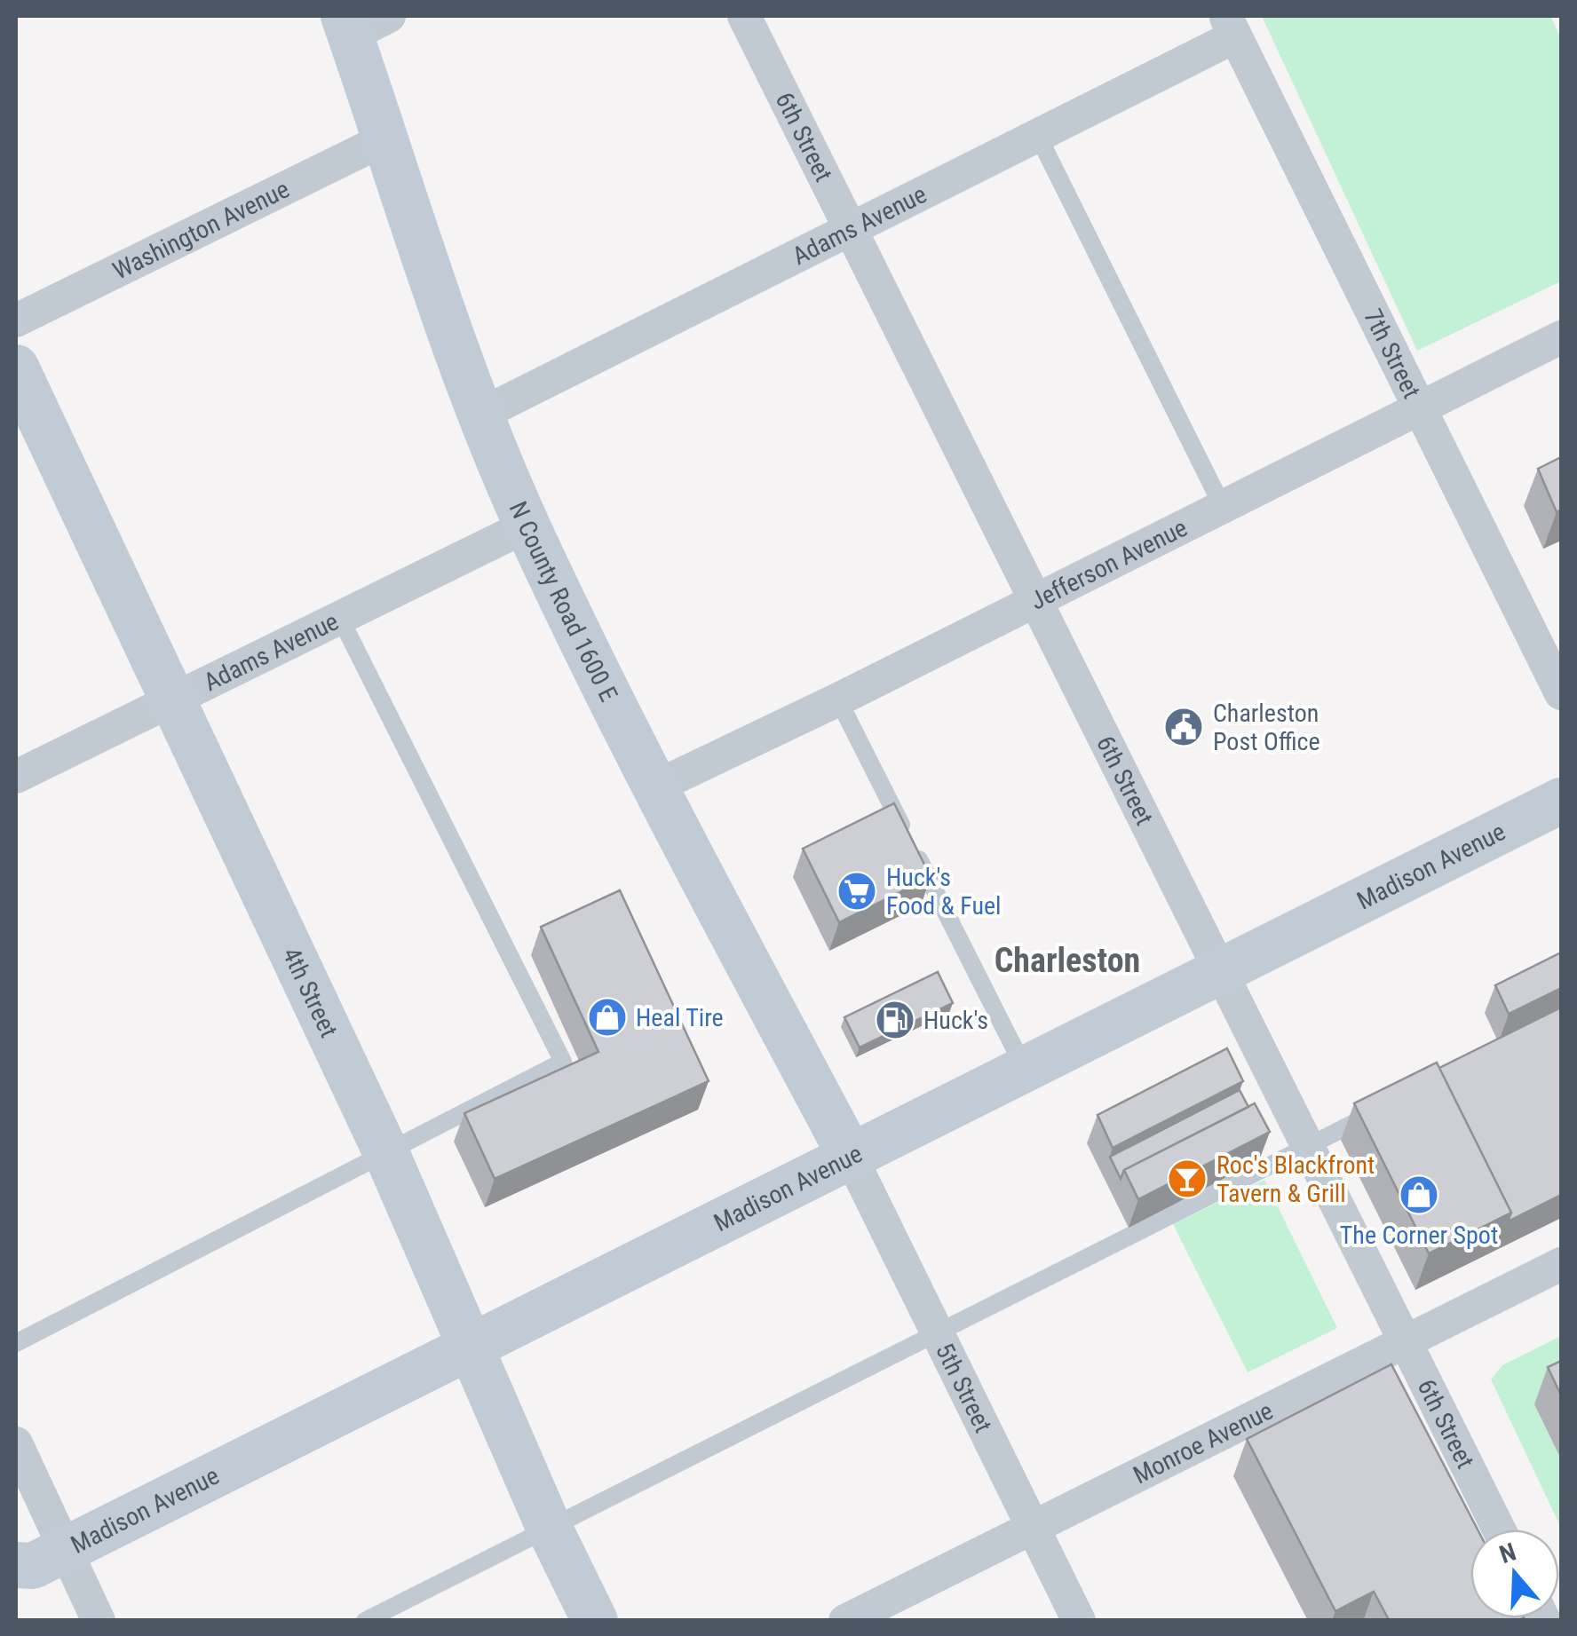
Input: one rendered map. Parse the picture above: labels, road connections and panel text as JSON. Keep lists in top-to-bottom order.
{
  "streets": {
    "street": [
      "6th Street",
      "Adams Avenue",
      "Washington Avenue",
      "7th Street",
      "Jefferson Avenue",
      "N County Road 1600 E",
      "Madison Avenue",
      "4th Street",
      "5th Street",
      "Monroe Avenue"
    ]
  },
  "crossings": [
    ["6th Street", "Adams Avenue"],
    ["6th Street", "Jefferson Avenue"],
    ["6th Street", "Madison Avenue"],
    ["6th Street", "Monroe Avenue"],
    ["Adams Avenue", "7th Street"],
    ["Adams Avenue", "N County Road 1600 E"],
    ["Adams Avenue", "4th Street"],
    ["Washington Avenue", "N County Road 1600 E"],
    ["7th Street", "Jefferson Avenue"],
    ["Jefferson Avenue", "N County Road 1600 E"],
    ["N County Road 1600 E", "Madison Avenue"],
    ["N County Road 1600 E", "5th Street"],
    ["Madison Avenue", "4th Street"],
    ["Madison Avenue", "5th Street"],
    ["5th Street", "Monroe Avenue"]
  ],
  "districts": ["Charleston"],
  "places": {
    "public building": ["Charleston Post Office"],
    "supermarket": ["Huck's Food & Fuel"],
    "shop": ["Heal Tire", "The Corner Spot"],
    "fuel station": ["Huck's"],
    "bar": ["Roc's Blackfront Tavern & Grill"]
  },
  "north": "top"
}
